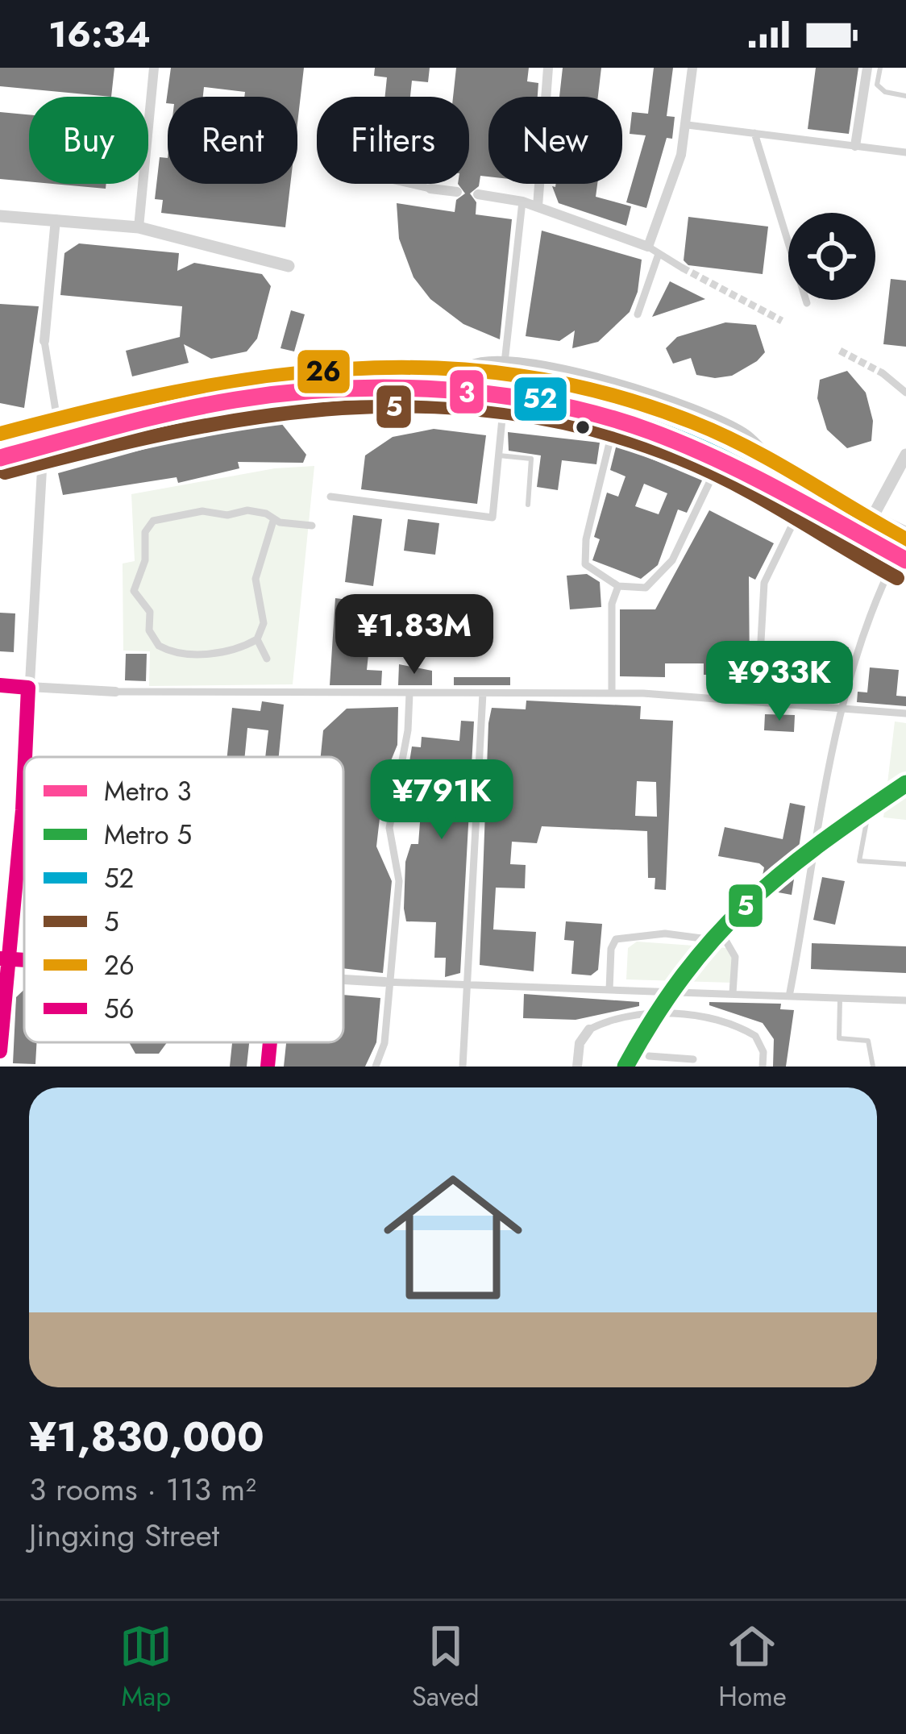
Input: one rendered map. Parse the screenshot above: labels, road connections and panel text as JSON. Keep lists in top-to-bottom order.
{
  "lines": [
    "transit line 26",
    "transit line 52",
    "metro line 3",
    "transit line 5",
    "transit line 56",
    "metro line 5"
  ],
  "legend": [
    "Metro 3",
    "Metro 5",
    "52",
    "5",
    "26",
    "56"
  ],
  "page": {
    "status": "16:34",
    "chip": [
      "Buy",
      "Rent",
      "Filters",
      "New"
    ],
    "price": ["¥1.83M", "¥933K", "¥791K"],
    "list": [
      {
        "name": "¥1,830,000",
        "note": "3 rooms · 113 m² · Jingxing Street"
      }
    ],
    "tabs": ["Map", "Saved", "Home"]
  }
}
